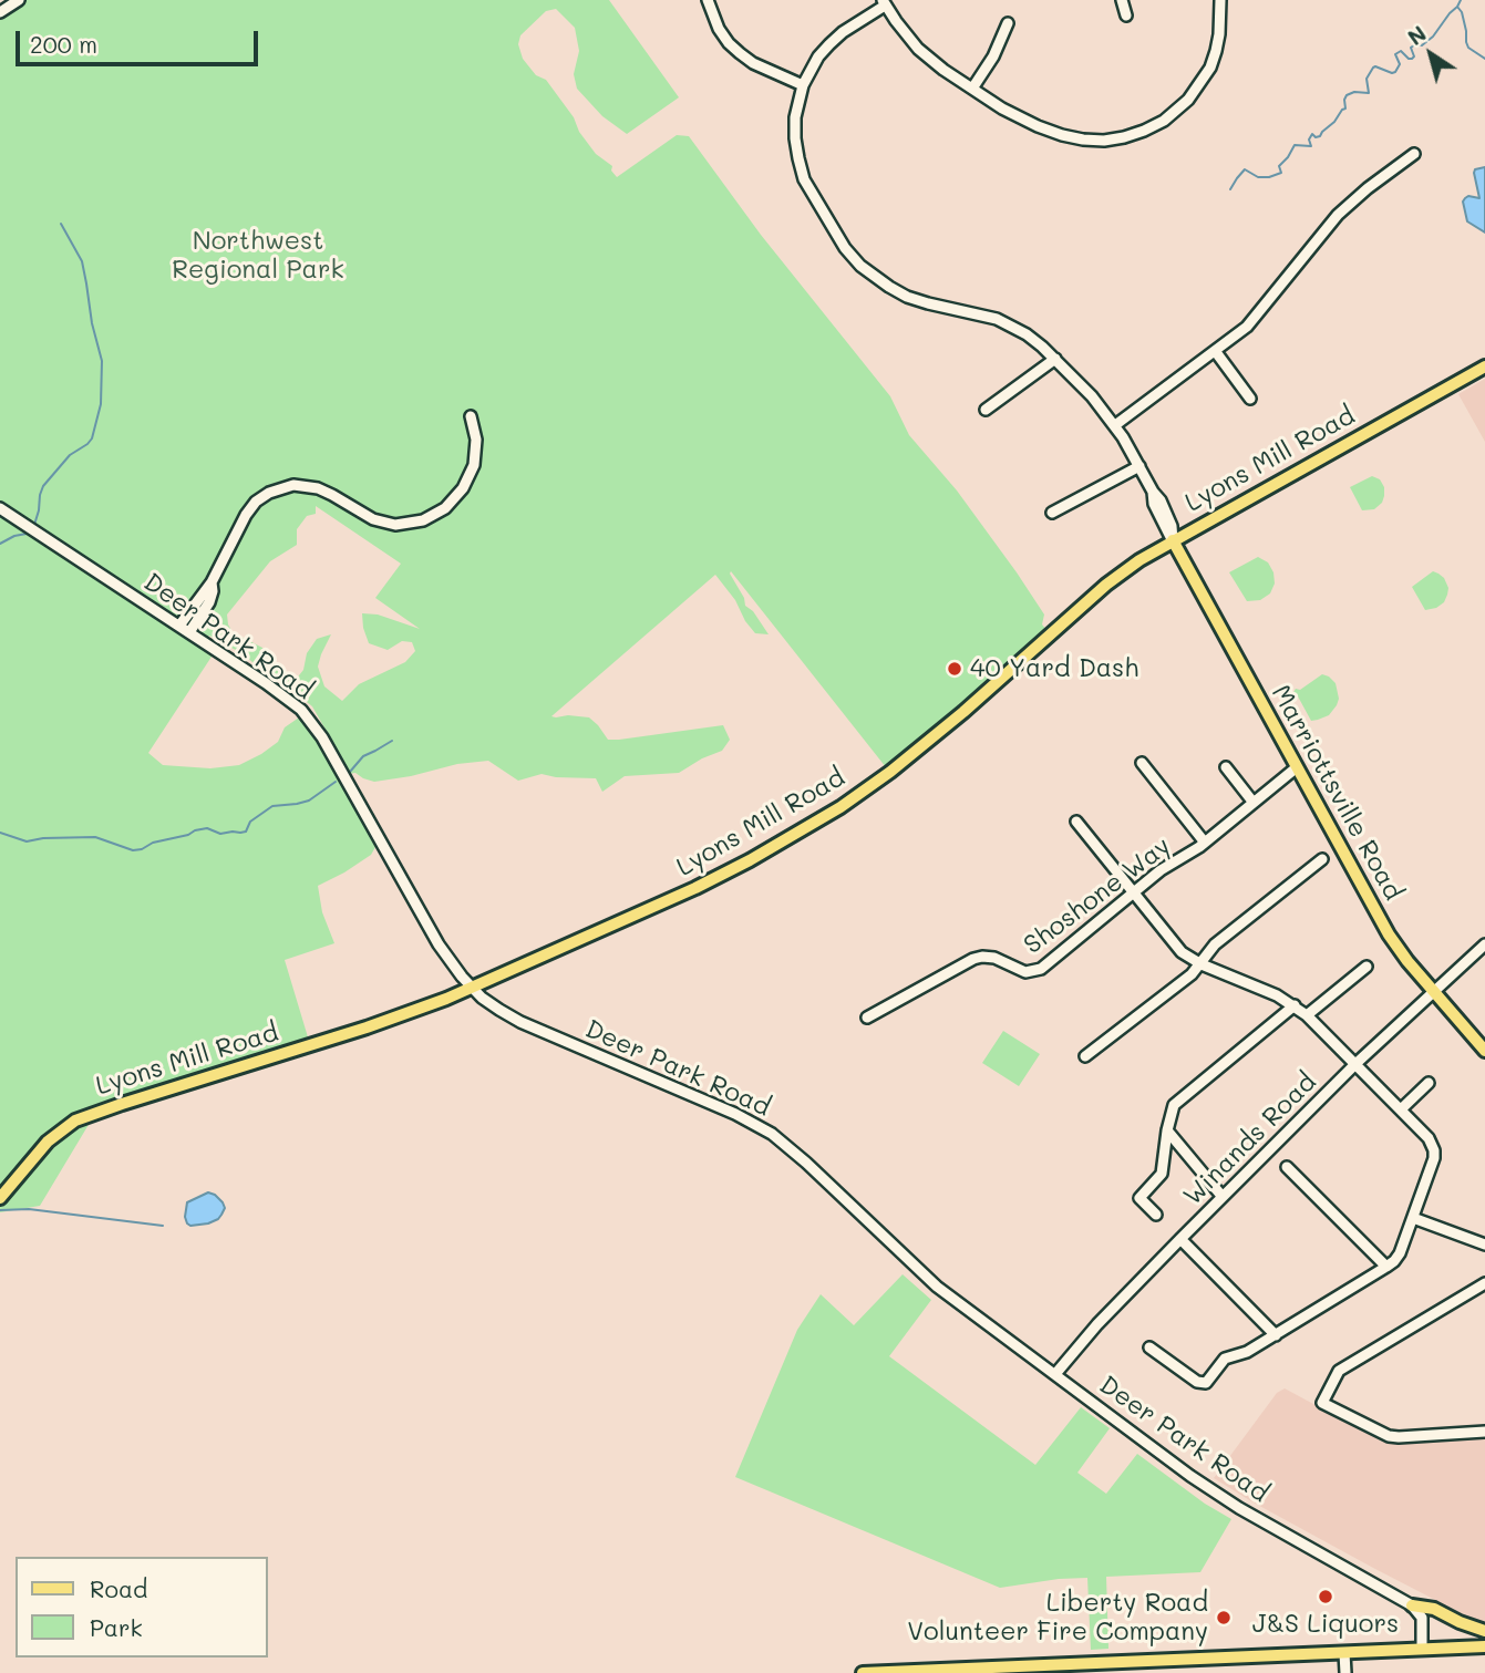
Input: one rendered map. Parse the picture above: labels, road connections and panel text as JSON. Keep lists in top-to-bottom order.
{
  "streets": {
    "main road": ["Lyons Mill Road", "Marriottsville Road"],
    "street": ["Deer Park Road", "Shoshone Way", "Winands Road"]
  },
  "crossings": [
    ["Lyons Mill Road", "Deer Park Road"],
    ["Lyons Mill Road", "Marriottsville Road"],
    ["Deer Park Road", "Winands Road"],
    ["Marriottsville Road", "Shoshone Way"],
    ["Marriottsville Road", "Winands Road"]
  ],
  "parks": ["Northwest Regional Park"],
  "places": ["40 Yard Dash", "J&S Liquors", "Liberty Road Volunteer Fire Company"],
  "legend": ["Road", "Park"],
  "scale_bar": "200 m",
  "north": "top left"
}
